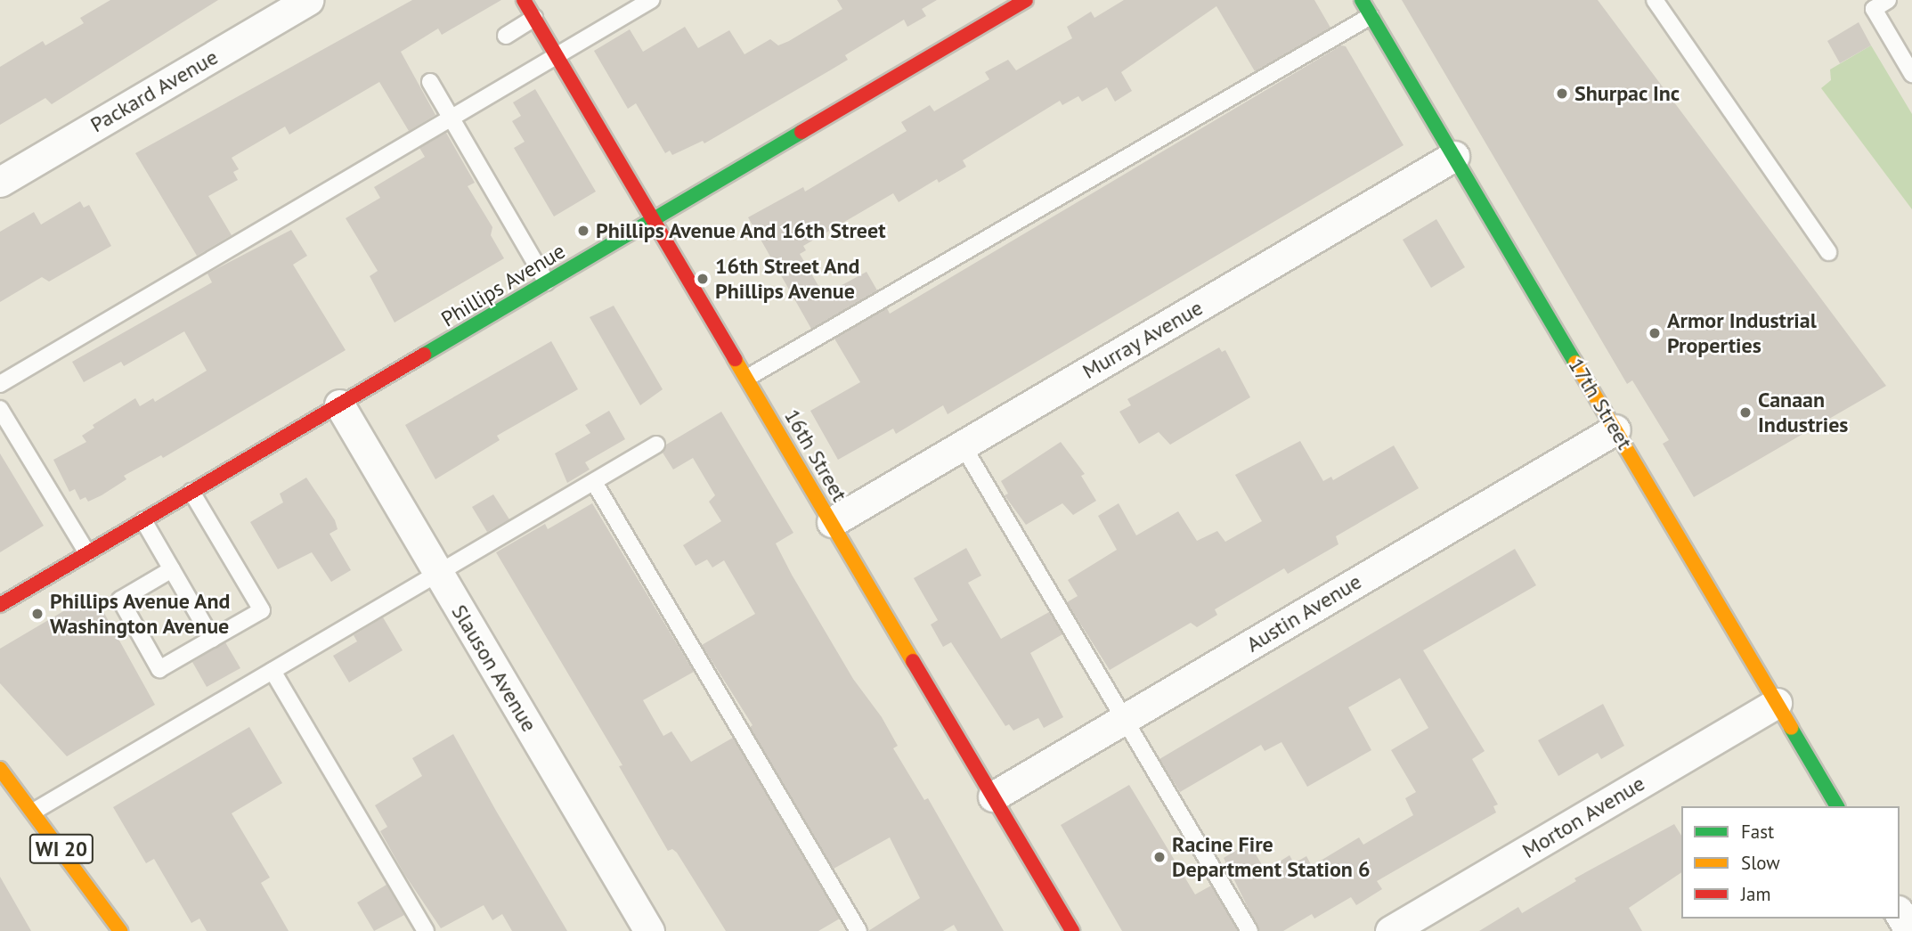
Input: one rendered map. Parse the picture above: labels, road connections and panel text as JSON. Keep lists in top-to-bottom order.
{
  "streets": {
    "street": [
      "Packard Avenue",
      "Phillips Avenue",
      "Murray Avenue",
      "17th Street",
      "16th Street",
      "Austin Avenue",
      "Slauson Avenue",
      "Morton Avenue",
      "WI 20"
    ]
  },
  "crossings": [
    ["Phillips Avenue", "16th Street"],
    ["Phillips Avenue", "Slauson Avenue"],
    ["Murray Avenue", "17th Street"],
    ["Murray Avenue", "16th Street"],
    ["17th Street", "Austin Avenue"],
    ["17th Street", "Morton Avenue"],
    ["16th Street", "Austin Avenue"]
  ],
  "places": [
    "Shurpac Inc",
    "Phillips Avenue And 16th Street",
    "16th Street And Phillips Avenue",
    "Armor Industrial Properties",
    "Canaan Industries",
    "Phillips Avenue And Washington Avenue",
    "Racine Fire Department Station 6"
  ],
  "legend": ["Fast", "Slow", "Jam"]
}
